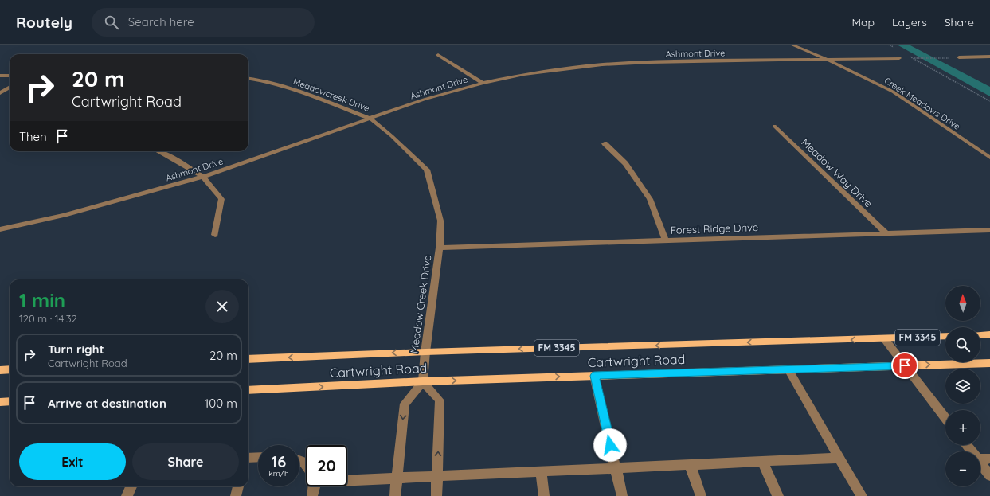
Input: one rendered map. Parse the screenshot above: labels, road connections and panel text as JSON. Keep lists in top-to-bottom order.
{
  "streets": {
    "main road": ["FM 3345", "Cartwright Road"],
    "street": [
      "Ashmont Drive",
      "Meadowcreek Drive",
      "Creek Meadows Drive",
      "Meadow Way Drive",
      "Forest Ridge Drive",
      "Meadow Creek Drive"
    ]
  },
  "crossings": [
    ["Ashmont Drive", "Meadowcreek Drive"],
    ["Ashmont Drive", "Creek Meadows Drive"],
    ["Meadowcreek Drive", "Forest Ridge Drive"],
    ["Meadowcreek Drive", "Meadow Creek Drive"],
    ["Meadow Way Drive", "Forest Ridge Drive"],
    ["Forest Ridge Drive", "Meadow Creek Drive"],
    ["Meadow Creek Drive", "Cartwright Road"]
  ],
  "north": "top",
  "page": {
    "header": "Routely",
    "search": "Search here",
    "nav": ["Map", "Layers", "Share"],
    "turn": ["20 m", "Cartwright Road"],
    "then": "Then",
    "heading": ["1 min", "120 m · 14:32"],
    "map_buttons": ["+", "−"],
    "list": [
      {
        "name": "Turn right",
        "note": "Cartwright Road",
        "value": "20 m"
      },
      {
        "name": "Arrive at destination",
        "value": "100 m"
      }
    ],
    "buttons": ["Exit", "Share"],
    "speed": "16 km/h",
    "limit": "20"
  }
}
